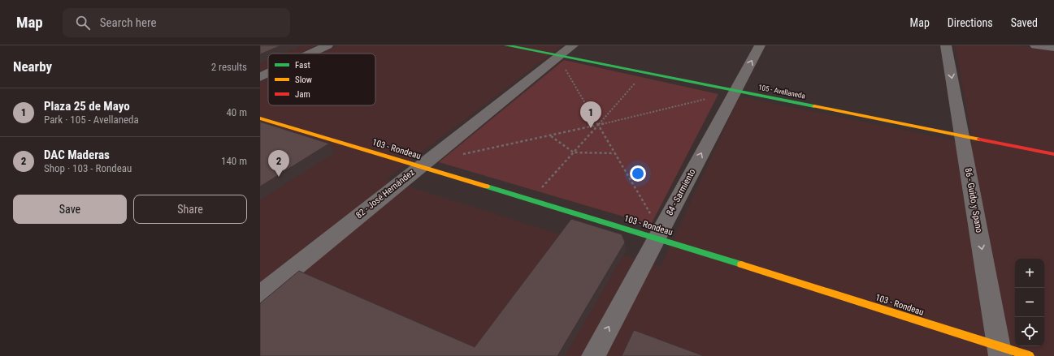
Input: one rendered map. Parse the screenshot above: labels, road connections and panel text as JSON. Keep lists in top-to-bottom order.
{
  "streets": {
    "street": [
      "105 - Avellaneda",
      "103 - Rondeau",
      "84 - Sarmiento",
      "82 - José Hernández",
      "86 - Guido y Spano"
    ]
  },
  "crossings": [
    ["105 - Avellaneda", "84 - Sarmiento"],
    ["105 - Avellaneda", "82 - José Hernández"],
    ["105 - Avellaneda", "86 - Guido y Spano"],
    ["103 - Rondeau", "84 - Sarmiento"],
    ["103 - Rondeau", "82 - José Hernández"],
    ["103 - Rondeau", "86 - Guido y Spano"]
  ],
  "one_way": ["84 - Sarmiento", "86 - Guido y Spano"],
  "legend": ["Fast", "Slow", "Jam"],
  "page": {
    "header": "Map",
    "search": "Search here",
    "nav": ["Map", "Directions", "Saved"],
    "heading": ["Nearby", "2 results"],
    "list": [
      {
        "mark": "1",
        "name": "Plaza 25 de Mayo",
        "note": "Park · 105 - Avellaneda",
        "value": "40 m"
      },
      {
        "mark": "2",
        "name": "DAC Maderas",
        "note": "Shop · 103 - Rondeau",
        "value": "140 m"
      }
    ],
    "pins": ["1", "2"],
    "buttons": ["Save", "Share"],
    "map_buttons": ["+", "−"]
  }
}
